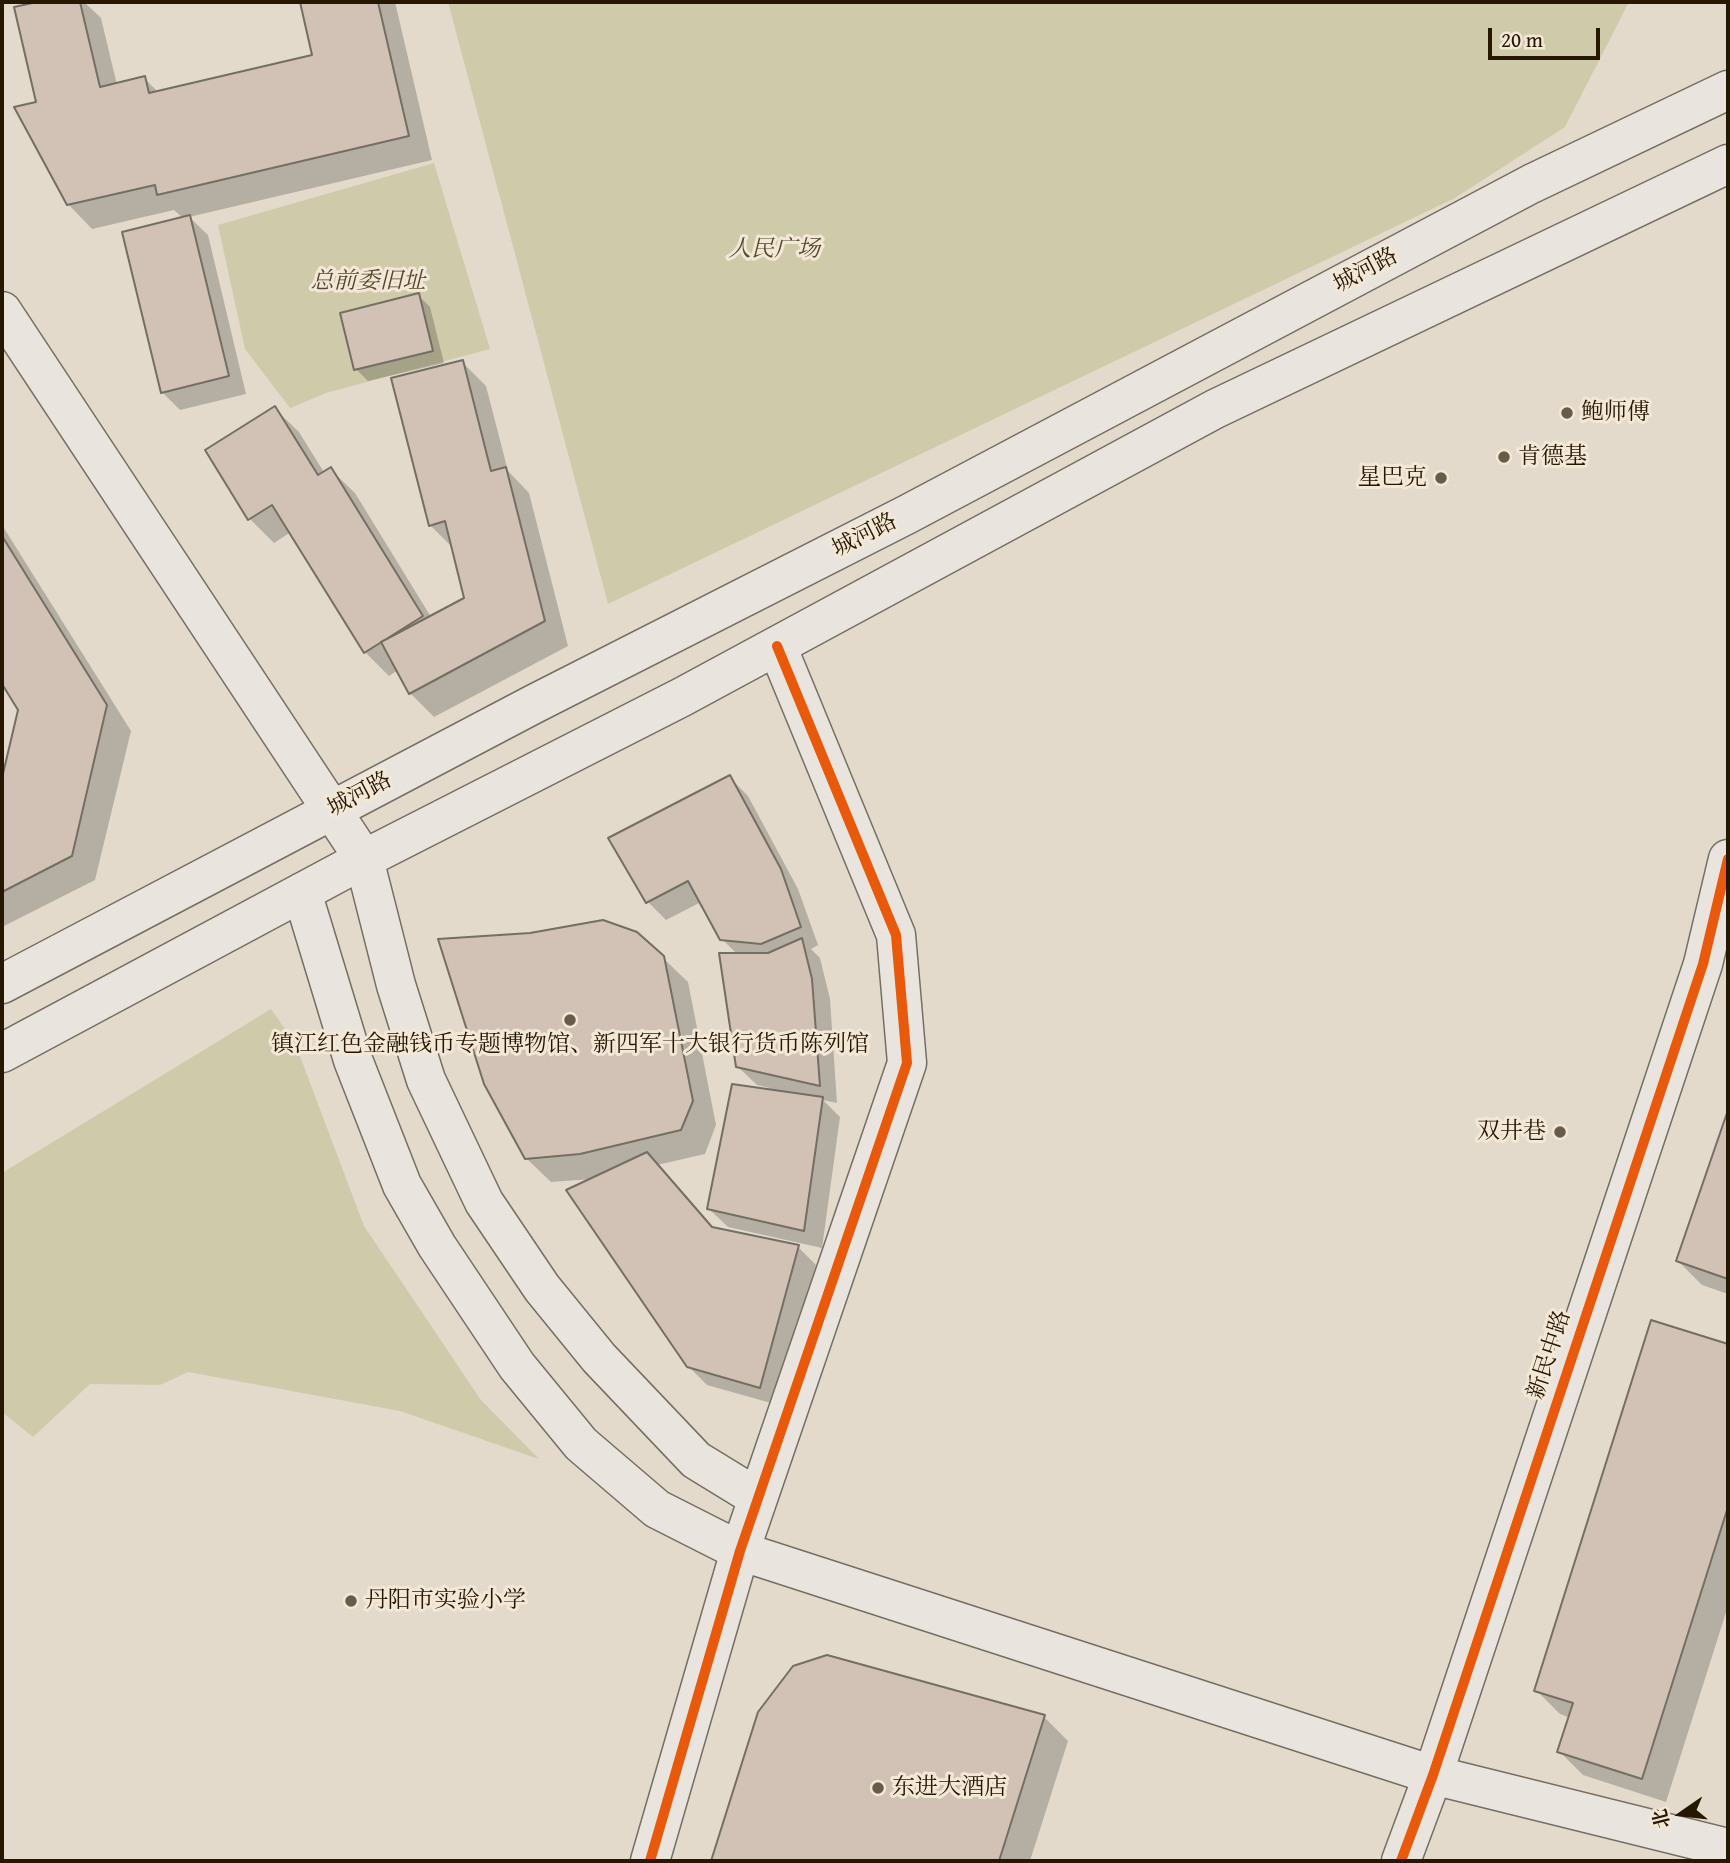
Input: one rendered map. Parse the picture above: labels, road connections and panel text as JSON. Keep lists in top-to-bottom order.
{
  "streets": {
    "main road": ["城河路", "新民中路"]
  },
  "parks": ["人民广场", "总前委旧址"],
  "places": [
    "鲍师傅",
    "肯德基",
    "星巴克",
    "镇江红色金融钱币专题博物馆、新四军十大银行货币陈列馆",
    "双井巷",
    "丹阳市实验小学",
    "东进大酒店"
  ],
  "scale_bar": "20 m",
  "north": "left"
}
